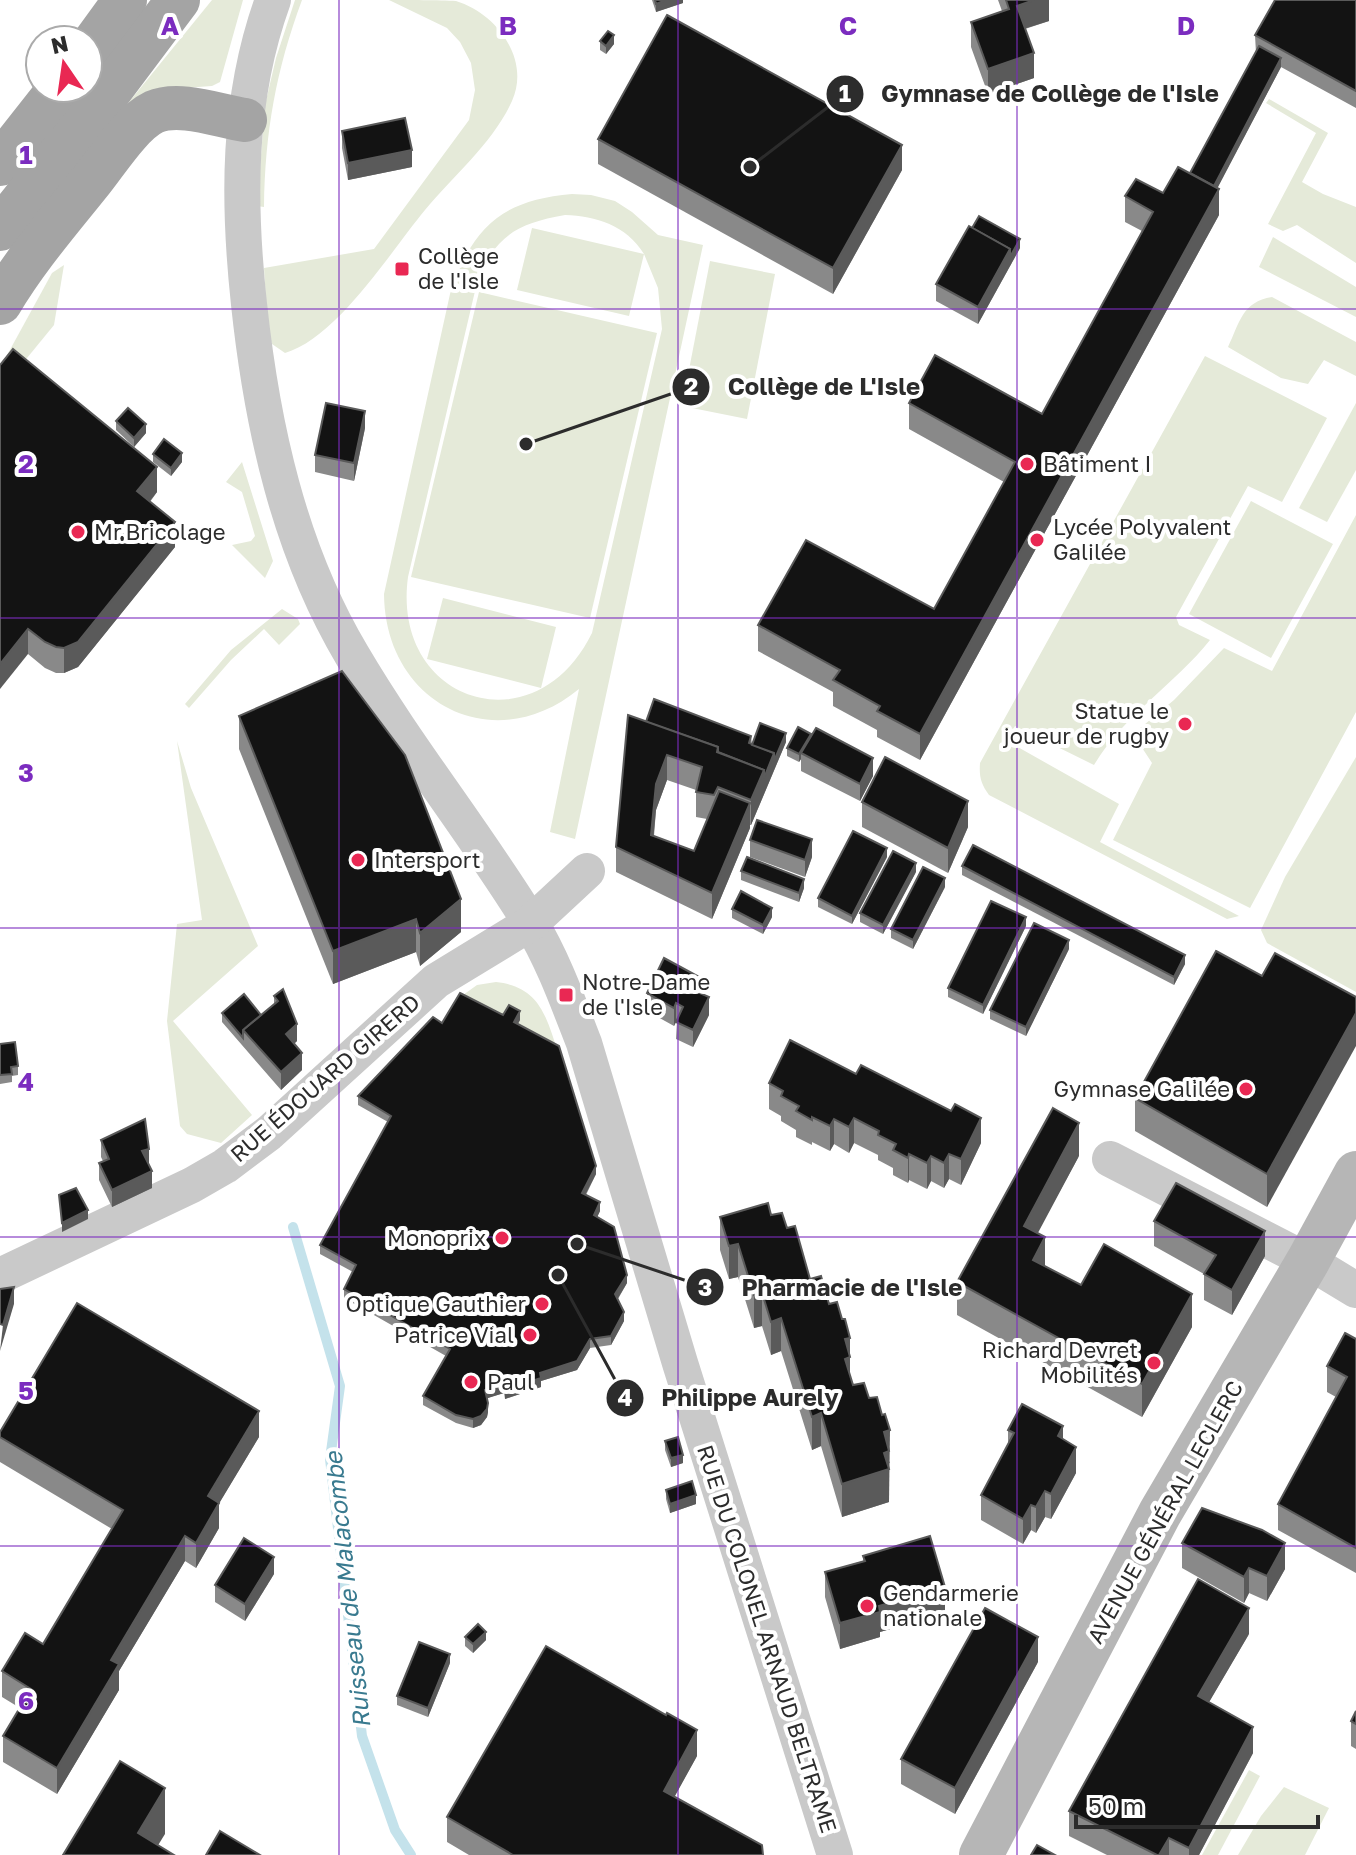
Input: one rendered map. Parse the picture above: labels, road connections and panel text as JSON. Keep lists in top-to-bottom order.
{
  "streets": {
    "main road": ["AVENUE GÉNÉRAL LECLERC"],
    "street": ["RUE ÉDOUARD GIRERD", "RUE DU COLONEL ARNAUD BELTRAME"]
  },
  "crossings": [
    ["RUE ÉDOUARD GIRERD", "RUE DU COLONEL ARNAUD BELTRAME"]
  ],
  "water": ["Ruisseau de Malacombe"],
  "places": {
    "other": [
      "Gymnase de Collège de l'Isle",
      "Collège de L'Isle",
      "Bâtiment I",
      "Mr.Bricolage",
      "Lycée Polyvalent Galilée",
      "Statue le joueur de rugby",
      "Intersport",
      "Gymnase Galilée",
      "Monoprix",
      "Pharmacie de l'Isle",
      "Philippe Aurely",
      "Optique Gauthier",
      "Patrice Vial",
      "Richard Devret Mobilités",
      "Paul",
      "Gendarmerie nationale"
    ],
    "transit": ["Collège de l'Isle", "Notre-Dame de l'Isle"]
  },
  "scale_bar": "50 m",
  "north": "top",
  "grid": {
    "columns": [
      "A",
      "B",
      "C",
      "D"
    ],
    "rows": [
      "1",
      "2",
      "3",
      "4",
      "5",
      "6"
    ]
  }
}
